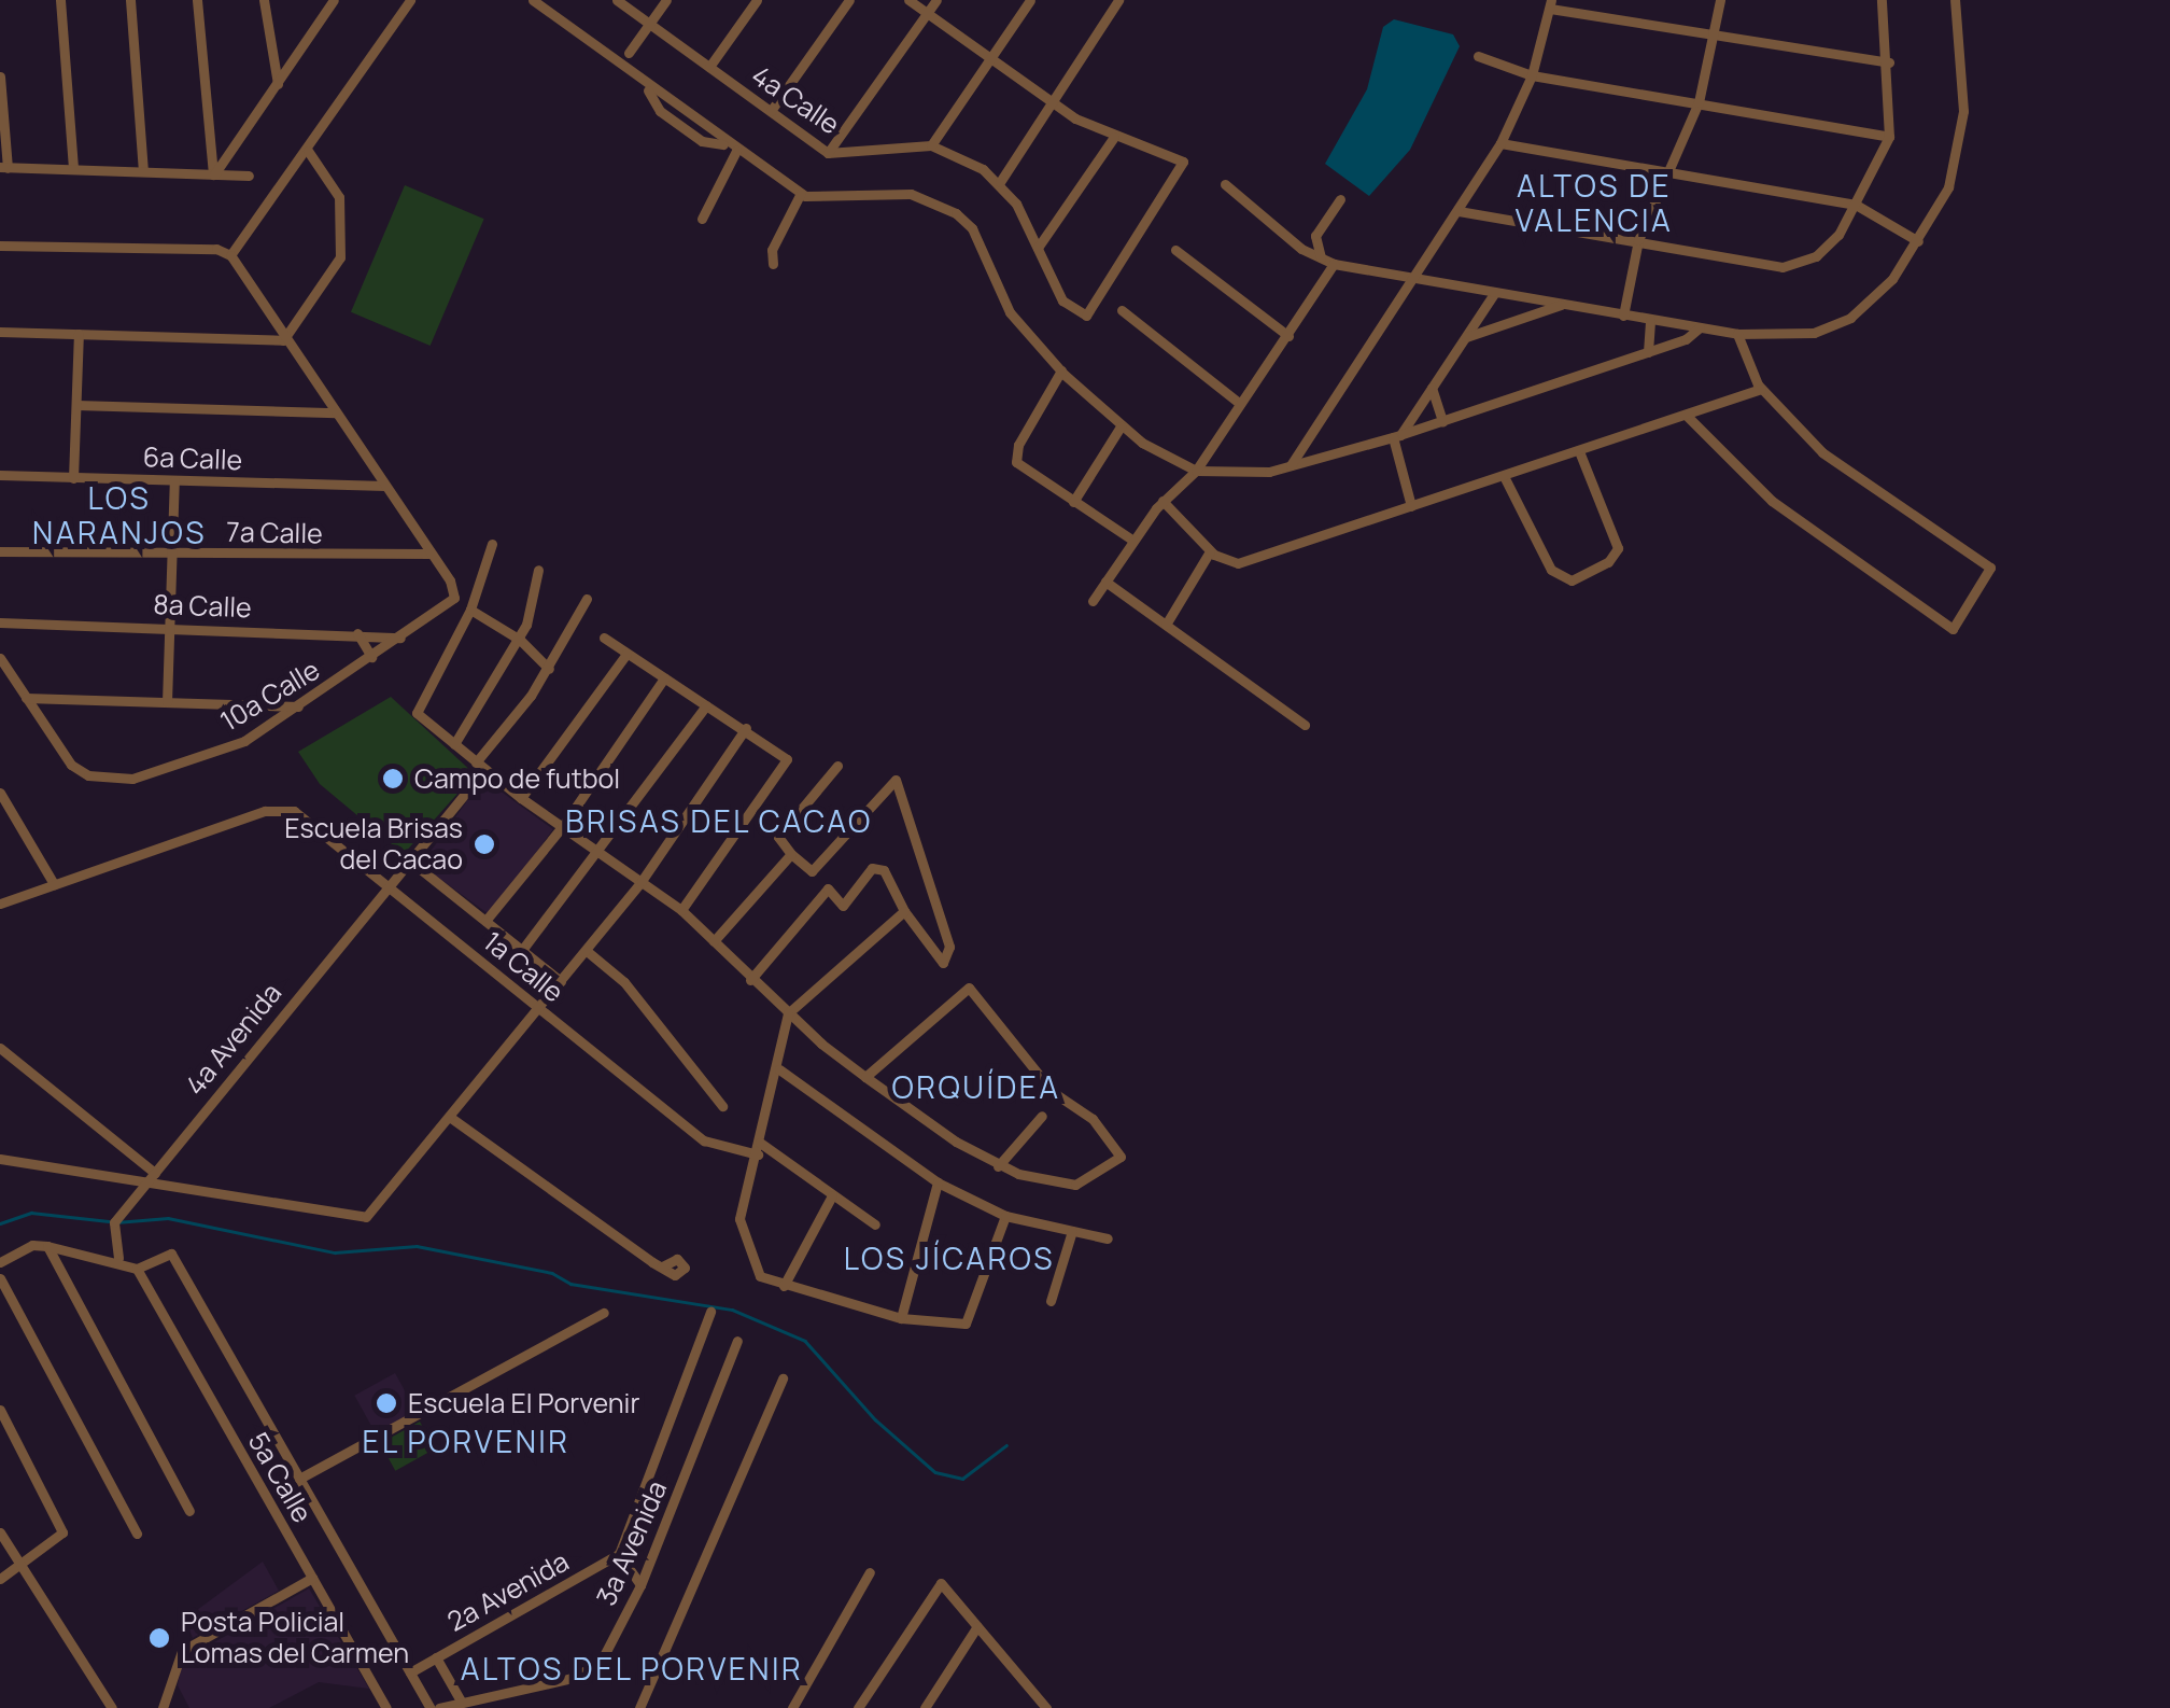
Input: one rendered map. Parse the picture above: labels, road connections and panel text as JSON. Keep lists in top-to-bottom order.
{
  "streets": {
    "street": [
      "4a Calle",
      "6a Calle",
      "7a Calle",
      "8a Calle",
      "10a Calle",
      "1a Calle",
      "4a Avenida",
      "5a Calle",
      "3a Avenida",
      "2a Avenida"
    ]
  },
  "crossings": [
    ["7a Calle", "10a Calle"],
    ["8a Calle", "10a Calle"],
    ["1a Calle", "4a Avenida"]
  ],
  "districts": [
    "ALTOS DE VALENCIA",
    "LOS NARANJOS",
    "BRISAS DEL CACAO",
    "ORQUÍDEA",
    "LOS JÍCAROS",
    "EL PORVENIR",
    "ALTOS DEL PORVENIR"
  ],
  "places": [
    "Campo de futbol",
    "Escuela Brisas del Cacao",
    "Escuela El Porvenir",
    "Posta Policial Lomas del Carmen"
  ]
}
